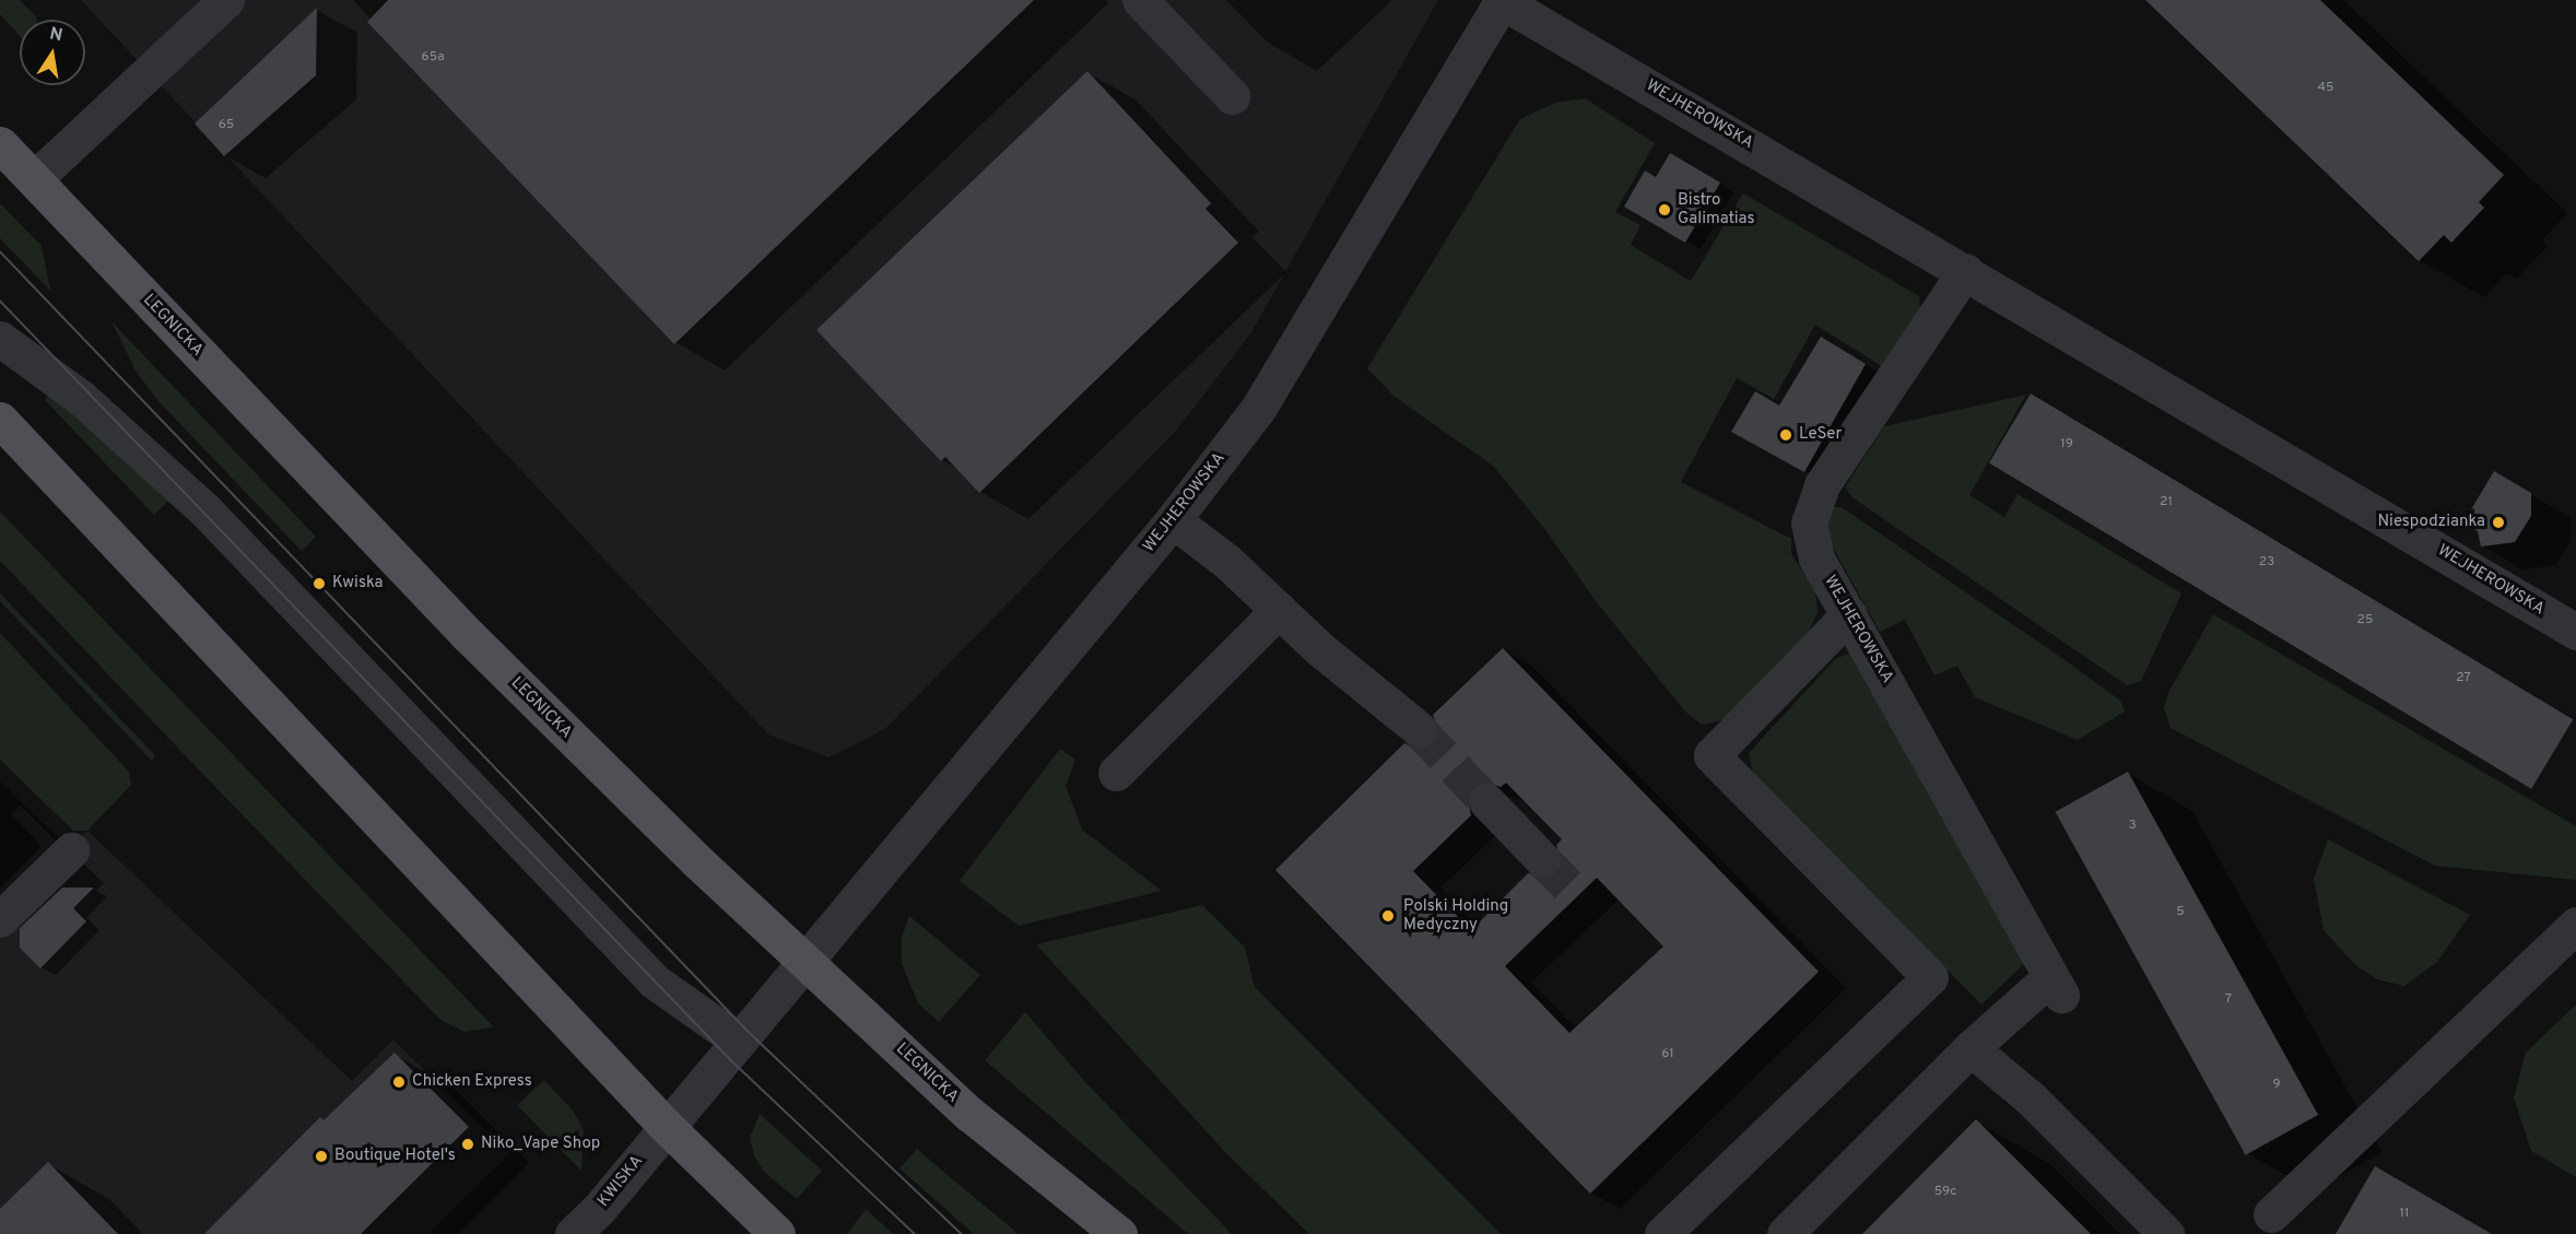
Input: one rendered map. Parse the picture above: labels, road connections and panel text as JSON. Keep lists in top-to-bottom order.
{
  "streets": {
    "main road": ["LEGNICKA"],
    "street": ["WEJHEROWSKA", "KWISKA"]
  },
  "crossings": [
    ["WEJHEROWSKA", "LEGNICKA"],
    ["WEJHEROWSKA", "KWISKA"]
  ],
  "places": [
    "Bistro Galimatias",
    "LeSer",
    "Niespodzianka",
    "Kwiska",
    "Polski Holding Medyczny",
    "Chicken Express",
    "Niko_Vape Shop",
    "Boutique Hotel's"
  ],
  "house_numbers": [
    "65a",
    "45",
    "65",
    "19",
    "21",
    "23",
    "25",
    "27",
    "3",
    "5",
    "7",
    "61",
    "9",
    "59c",
    "11"
  ],
  "north": "top"
}
